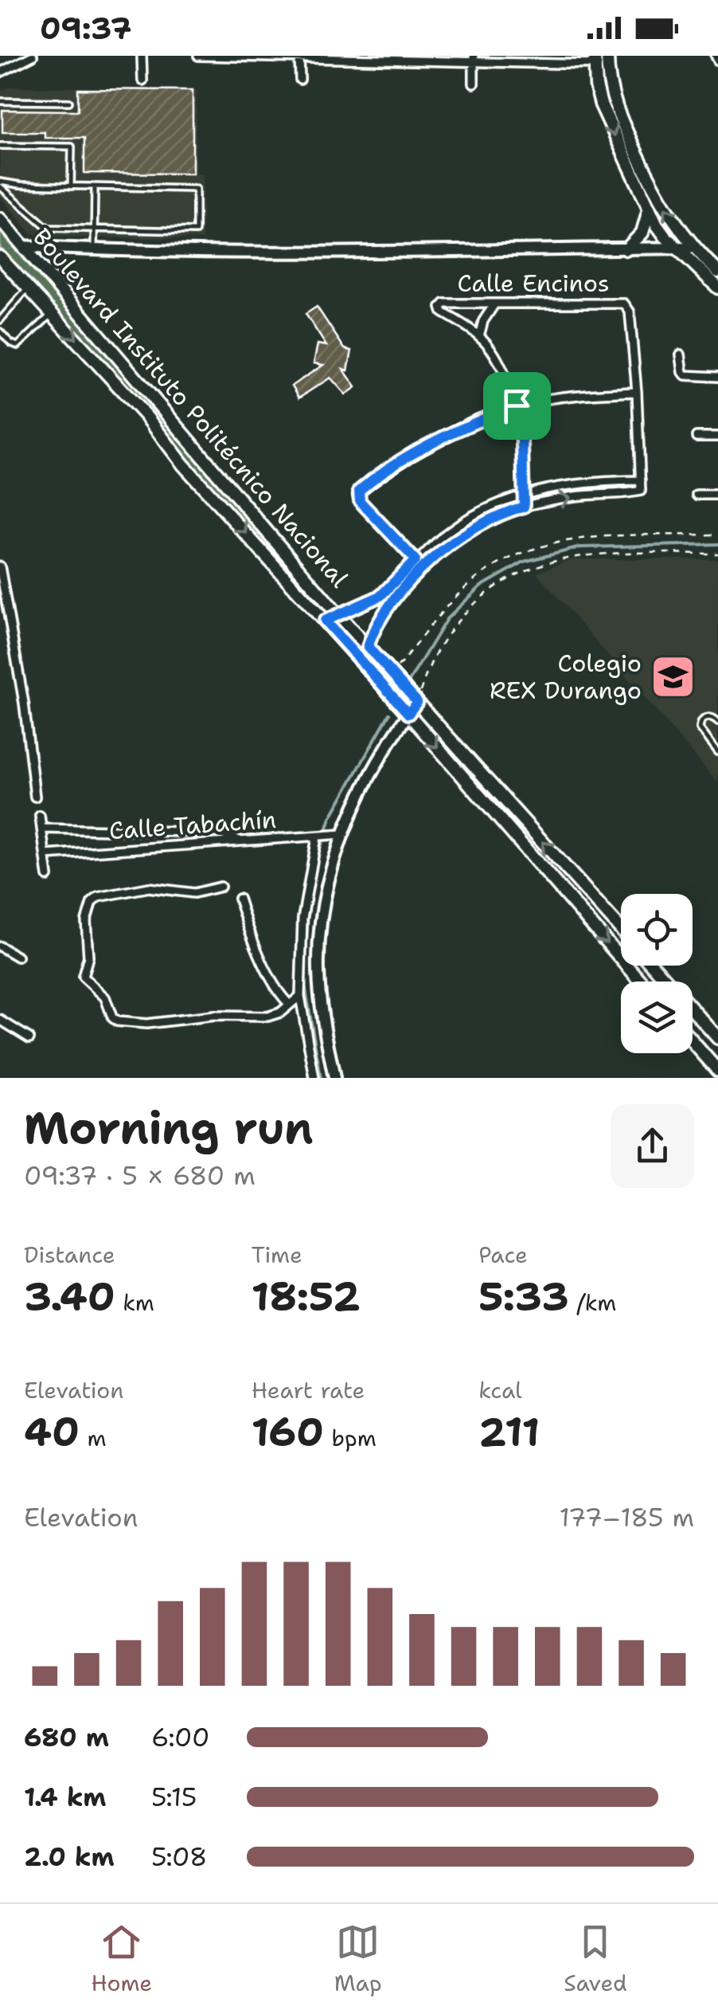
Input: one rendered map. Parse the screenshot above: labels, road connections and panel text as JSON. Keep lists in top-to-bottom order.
{
  "streets": {
    "main road": ["Boulevard Instituto Politécnico Nacional"],
    "street": ["Calle Encinos", "Calle Tabachín"]
  },
  "places": {
    "school or university": ["Colegio REX Durango"]
  },
  "page": {
    "status": "09:37",
    "heading": ["Morning run", "09:37 · 5 × 680 m"],
    "stats": [
      ["Distance", "3.40 km"],
      ["Time", "18:52"],
      ["Pace", "5:33 /km"],
      ["Elevation", "40 m"],
      ["Heart rate", "160 bpm"],
      ["kcal", "211"]
    ],
    "chart": ["Elevation", "177–185 m"],
    "list": [
      {
        "name": "680 m",
        "note": "6:00"
      },
      {
        "name": "1.4 km",
        "note": "5:15"
      },
      {
        "name": "2.0 km",
        "note": "5:08"
      }
    ],
    "tabs": ["Home", "Map", "Saved"]
  }
}
